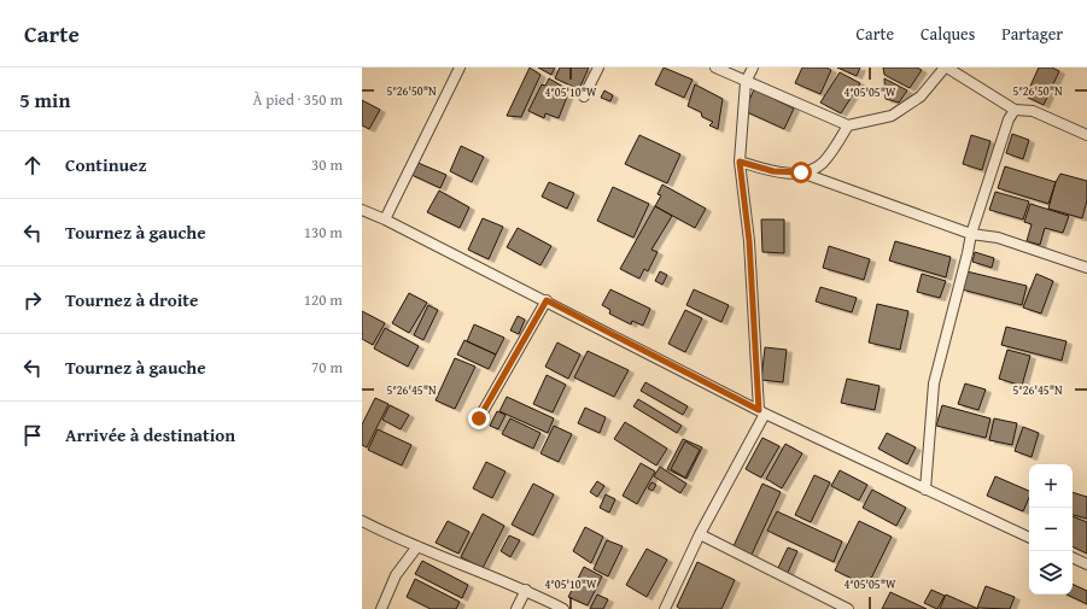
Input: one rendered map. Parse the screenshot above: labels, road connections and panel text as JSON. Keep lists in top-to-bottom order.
{
  "page": {
    "header": "Carte",
    "nav": ["Carte", "Calques", "Partager"],
    "heading": ["5 min", "À pied · 350 m"],
    "list": [
      ["Continuez", "30 m"],
      ["Tournez à gauche", "130 m"],
      ["Tournez à droite", "120 m"],
      ["Tournez à gauche", "70 m"],
      "Arrivée à destination"
    ],
    "map_buttons": ["+", "−"]
  },
  "coordinates": [
    "5°26'50\"N",
    "4°05'10\"W",
    "4°05'05\"W",
    "5°26'45\"N"
  ]
}
